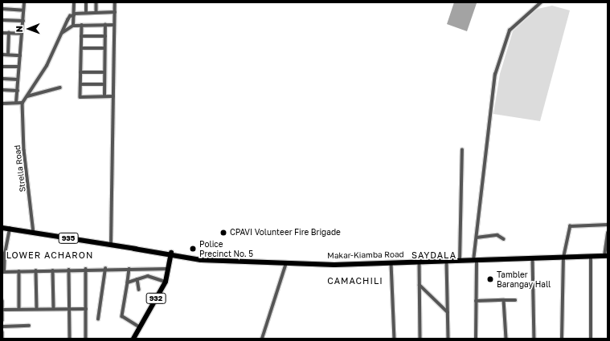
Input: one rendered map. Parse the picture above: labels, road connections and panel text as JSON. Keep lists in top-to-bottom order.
{
  "streets": {
    "main road": ["935", "Makar-Kiamba Road", "932"],
    "street": ["Strella Road"]
  },
  "crossings": [
    ["Strella Road", "Makar-Kiamba Road"],
    ["Makar-Kiamba Road", "932"]
  ],
  "districts": ["LOWER ACHARON", "SAYDALA", "CAMACHILI"],
  "places": ["CPAVI Volunteer Fire Brigade", "Police Precinct No. 5", "Tambler Barangay Hall"],
  "north": "left"
}
